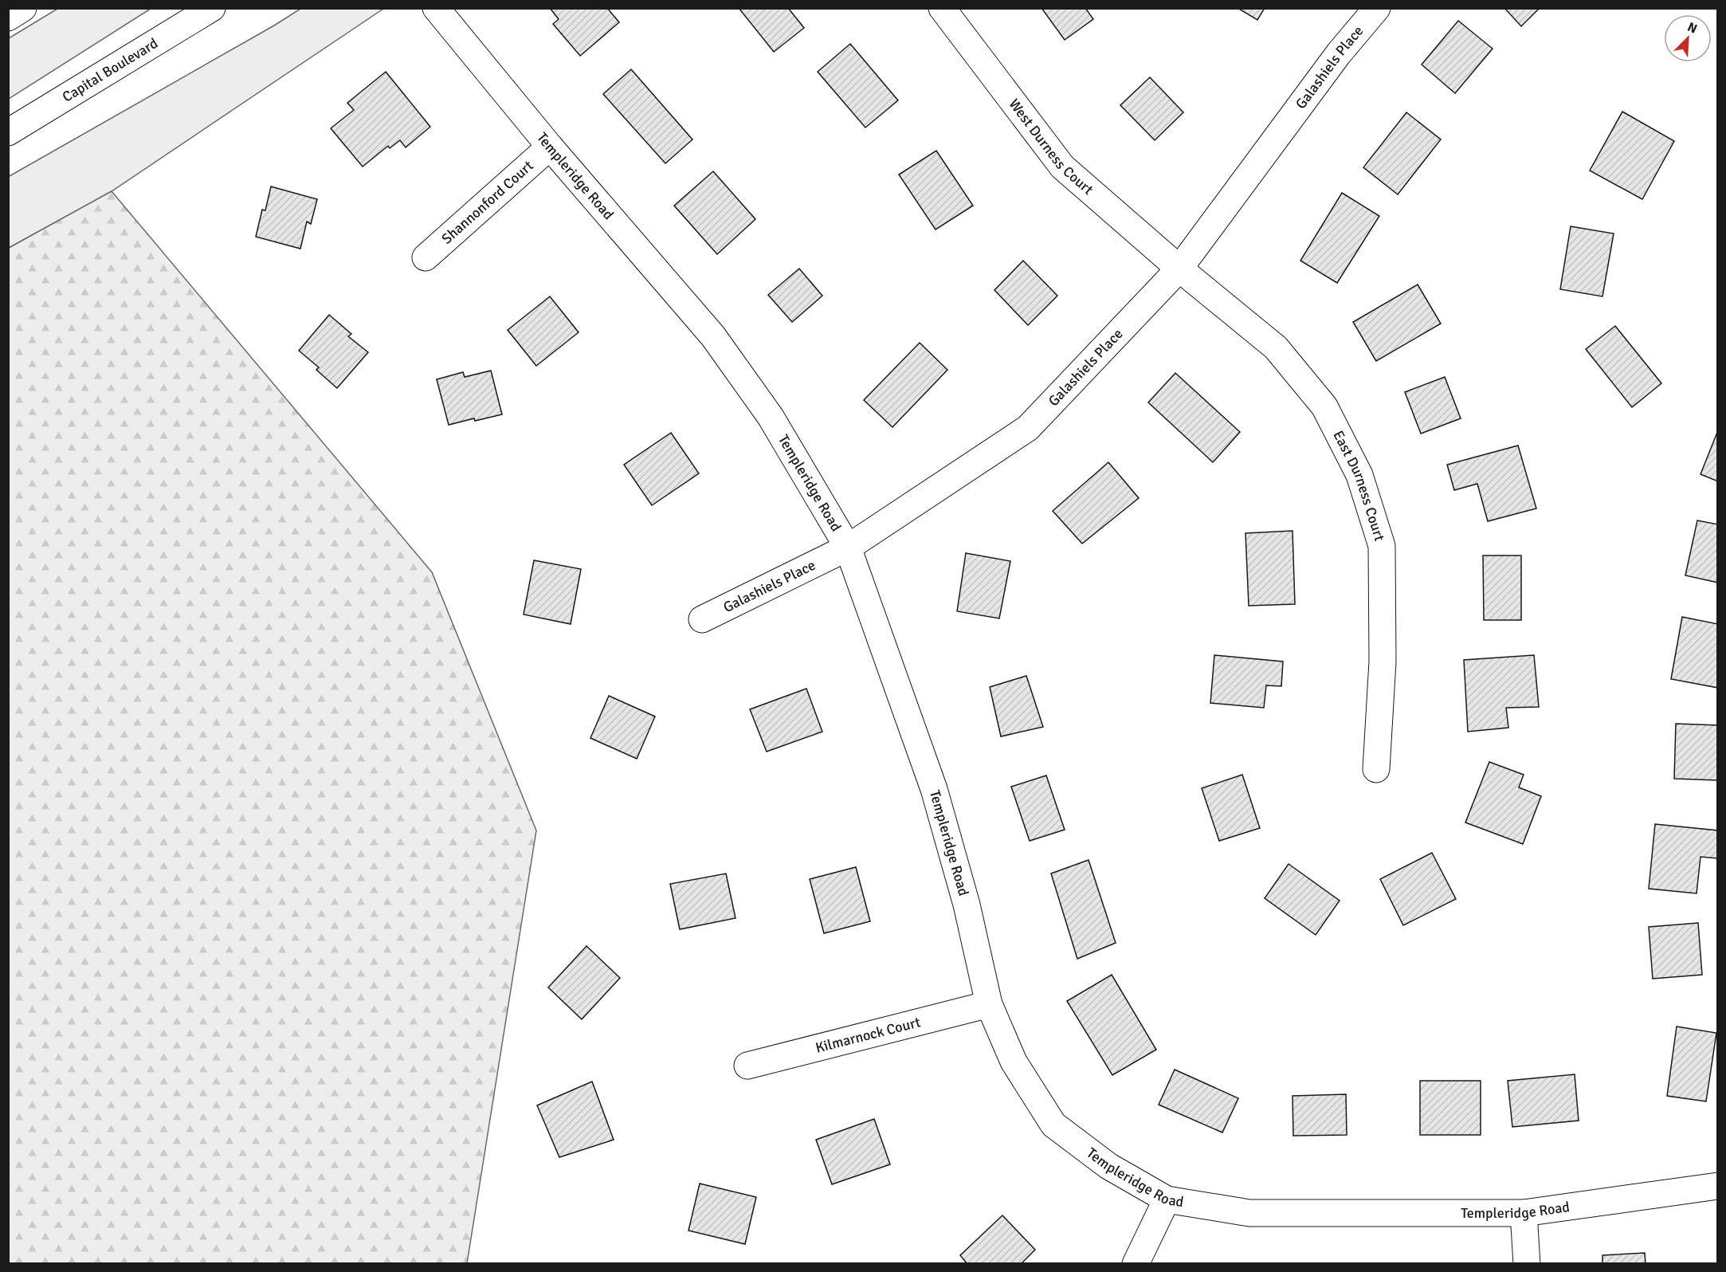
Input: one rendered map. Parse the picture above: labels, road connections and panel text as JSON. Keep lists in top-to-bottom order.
{
  "streets": {
    "main road": [
      "Galashiels Place",
      "Capital Boulevard",
      "West Durness Court",
      "Templeridge Road",
      "Shannonford Court",
      "East Durness Court",
      "Kilmarnock Court"
    ]
  },
  "crossings": [
    ["Galashiels Place", "West Durness Court"],
    ["Galashiels Place", "Templeridge Road"],
    ["Galashiels Place", "East Durness Court"],
    ["West Durness Court", "East Durness Court"],
    ["Templeridge Road", "Shannonford Court"],
    ["Templeridge Road", "Kilmarnock Court"]
  ],
  "north": "top right"
}
